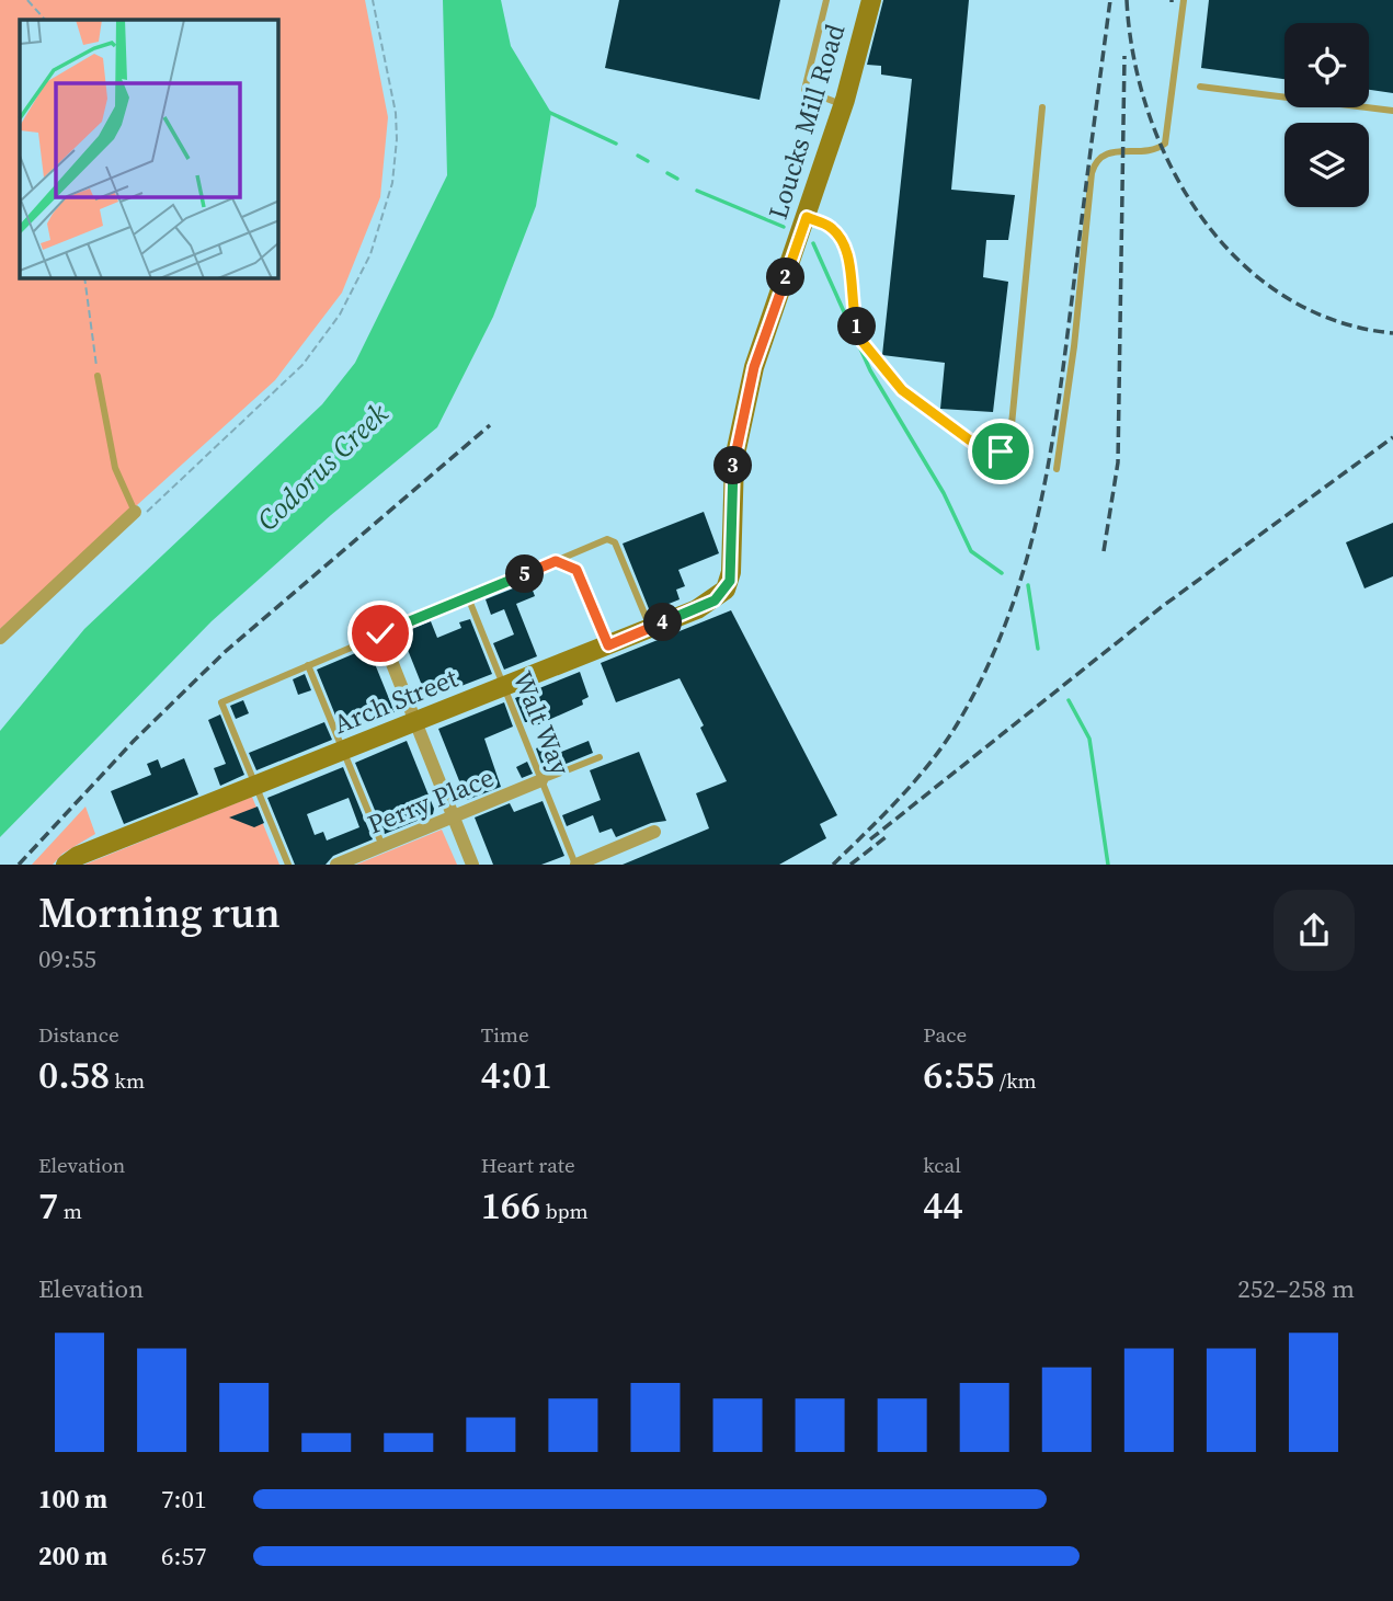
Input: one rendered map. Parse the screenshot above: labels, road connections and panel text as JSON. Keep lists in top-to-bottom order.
{
  "streets": {
    "street": ["Loucks Mill Road", "Arch Street", "Perry Place"],
    "lane": ["Walt Way"]
  },
  "crossings": [
    ["Loucks Mill Road", "Arch Street"],
    ["Arch Street", "Walt Way"],
    ["Walt Way", "Perry Place"]
  ],
  "water": ["Codorus Creek"],
  "page": {
    "pins": [
      "2",
      "1",
      "3",
      "5",
      "4"
    ],
    "heading": ["Morning run", "09:55"],
    "stats": [
      ["Distance", "0.58 km"],
      ["Time", "4:01"],
      ["Pace", "6:55 /km"],
      ["Elevation", "7 m"],
      ["Heart rate", "166 bpm"],
      ["kcal", "44"]
    ],
    "chart": ["Elevation", "252–258 m"],
    "list": [
      {
        "name": "100 m",
        "note": "7:01"
      },
      {
        "name": "200 m",
        "note": "6:57"
      }
    ]
  }
}
